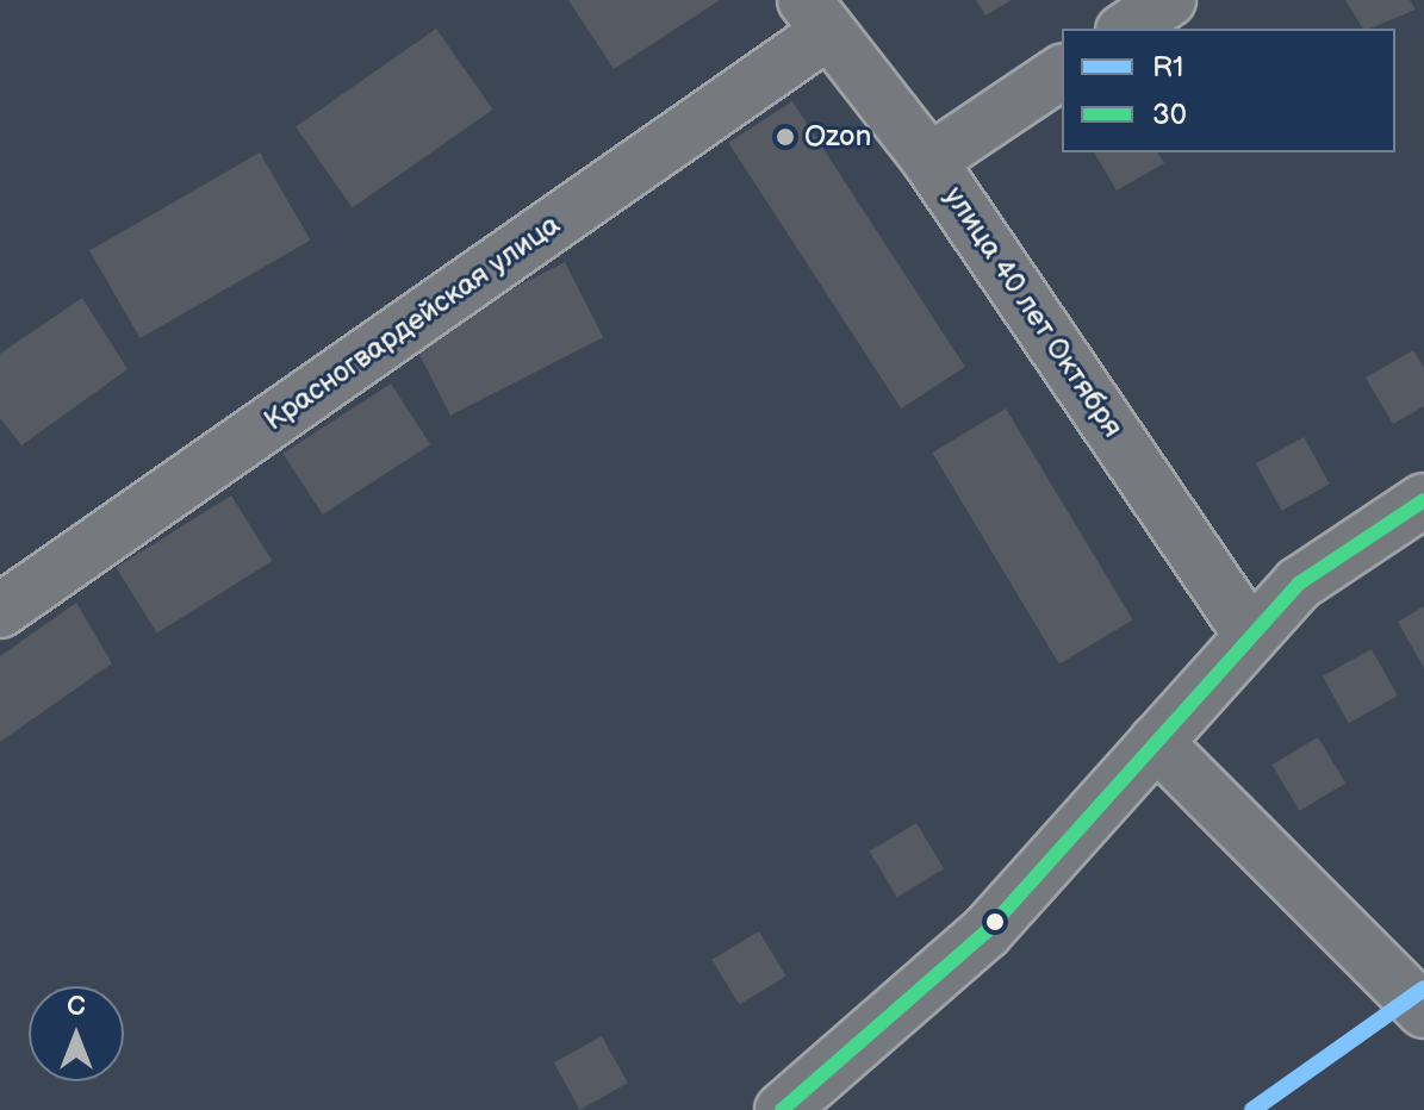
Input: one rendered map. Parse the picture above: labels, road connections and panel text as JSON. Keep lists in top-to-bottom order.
{
  "streets": {
    "street": ["улица 40 лет Октября", "Красногвардейская улица"]
  },
  "crossings": [
    ["улица 40 лет Октября", "Красногвардейская улица"]
  ],
  "places": ["Ozon"],
  "lines": ["transit line 30", "transit line R1"],
  "legend": ["R1", "30"],
  "north": "top"
}
